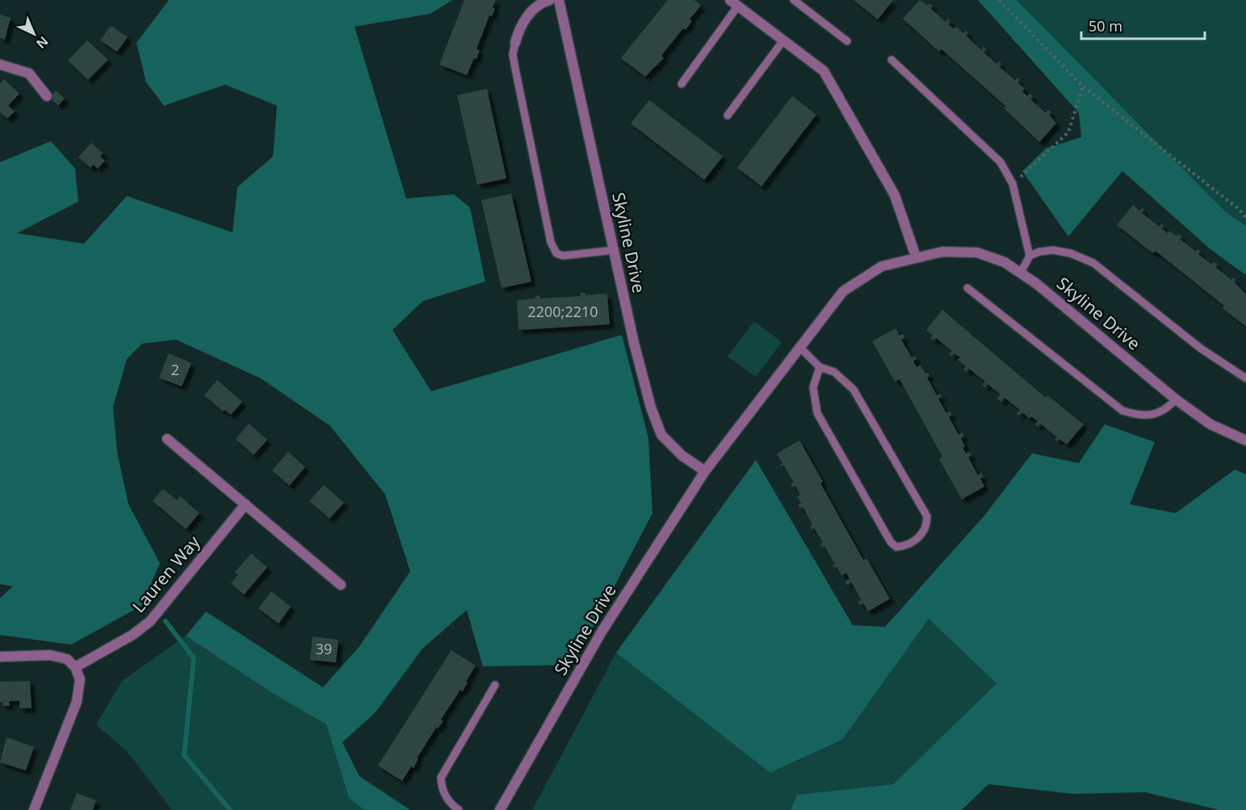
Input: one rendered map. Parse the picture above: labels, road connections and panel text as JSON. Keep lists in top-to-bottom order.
{
  "streets": {
    "street": ["Skyline Drive", "Lauren Way"]
  },
  "house_numbers": ["2200;2210", "2", "39"],
  "scale_bar": "50 m",
  "north": "bottom right"
}
